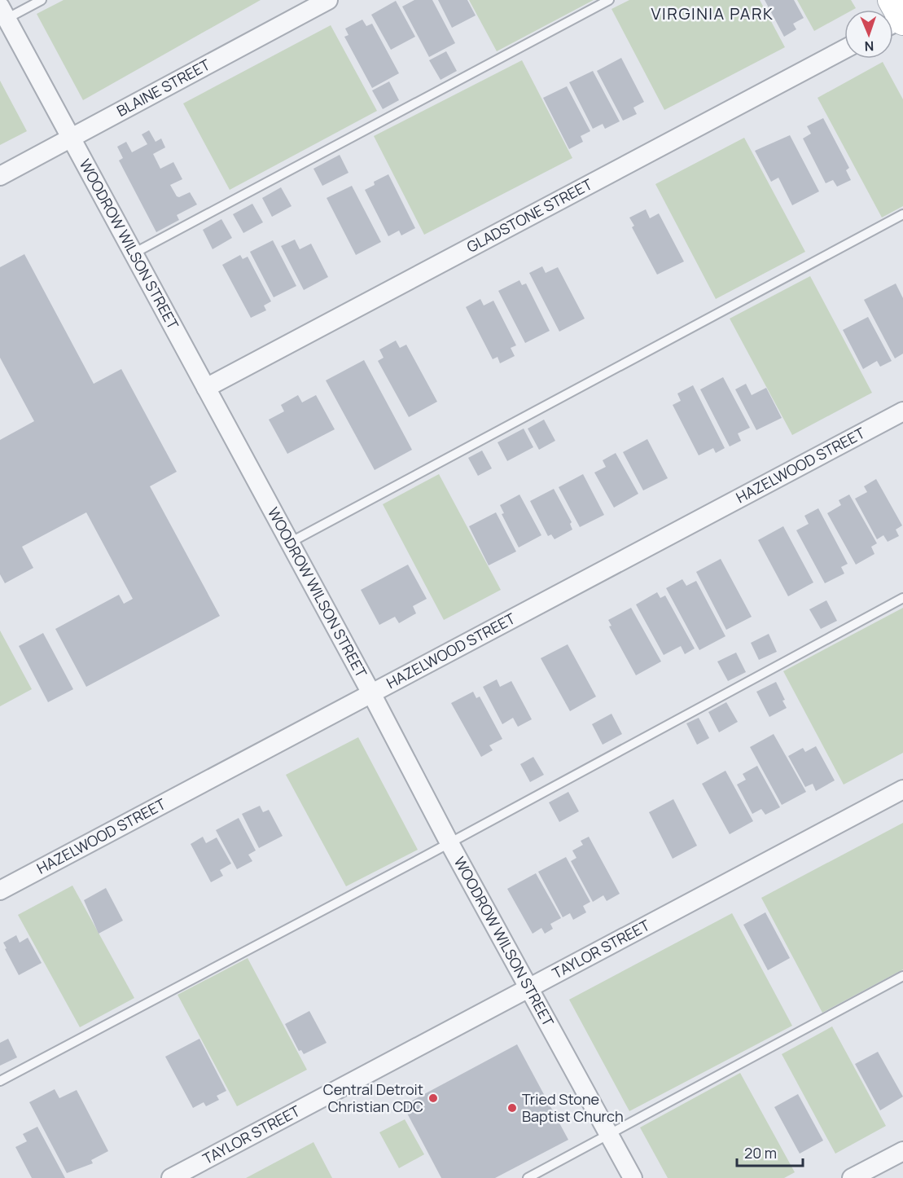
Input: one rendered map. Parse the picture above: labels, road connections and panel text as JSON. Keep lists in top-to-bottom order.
{
  "streets": {
    "street": [
      "BLAINE STREET",
      "GLADSTONE STREET",
      "WOODROW WILSON STREET",
      "HAZELWOOD STREET",
      "TAYLOR STREET"
    ]
  },
  "crossings": [
    ["BLAINE STREET", "WOODROW WILSON STREET"],
    ["GLADSTONE STREET", "WOODROW WILSON STREET"],
    ["WOODROW WILSON STREET", "HAZELWOOD STREET"],
    ["WOODROW WILSON STREET", "TAYLOR STREET"]
  ],
  "districts": ["VIRGINIA PARK"],
  "places": ["Central Detroit Christian CDC", "Tried Stone Baptist Church"],
  "scale_bar": "20 m",
  "north": "bottom"
}
